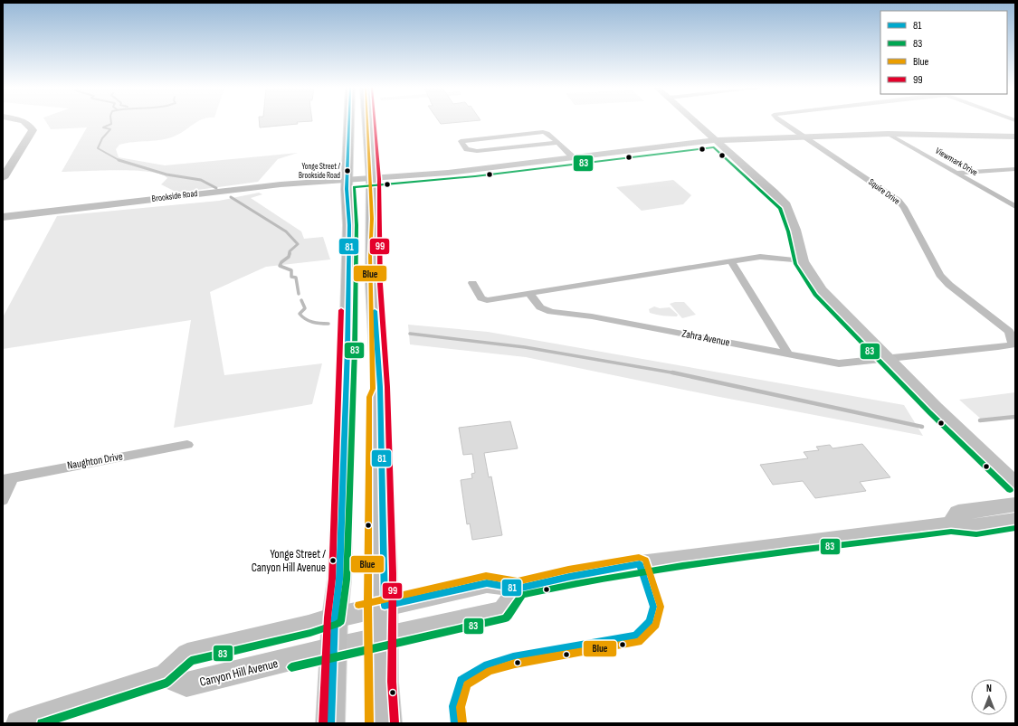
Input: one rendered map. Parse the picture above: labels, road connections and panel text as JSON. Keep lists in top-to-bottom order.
{
  "streets": {
    "street": [
      "Viewmark Drive",
      "Squire Drive",
      "Brookside Road",
      "Zahra Avenue",
      "Naughton Drive",
      "Canyon Hill Avenue"
    ]
  },
  "crossings": [
    ["Viewmark Drive", "Brookside Road"],
    ["Squire Drive", "Brookside Road"],
    ["Squire Drive", "Zahra Avenue"]
  ],
  "places": ["Yonge Street / Brookside Road", "Yonge Street / Canyon Hill Avenue"],
  "lines": [
    "transit line 81",
    "transit line Blue",
    "transit line 99",
    "transit line 83"
  ],
  "legend": [
    "81",
    "83",
    "Blue",
    "99"
  ],
  "north": "top"
}
